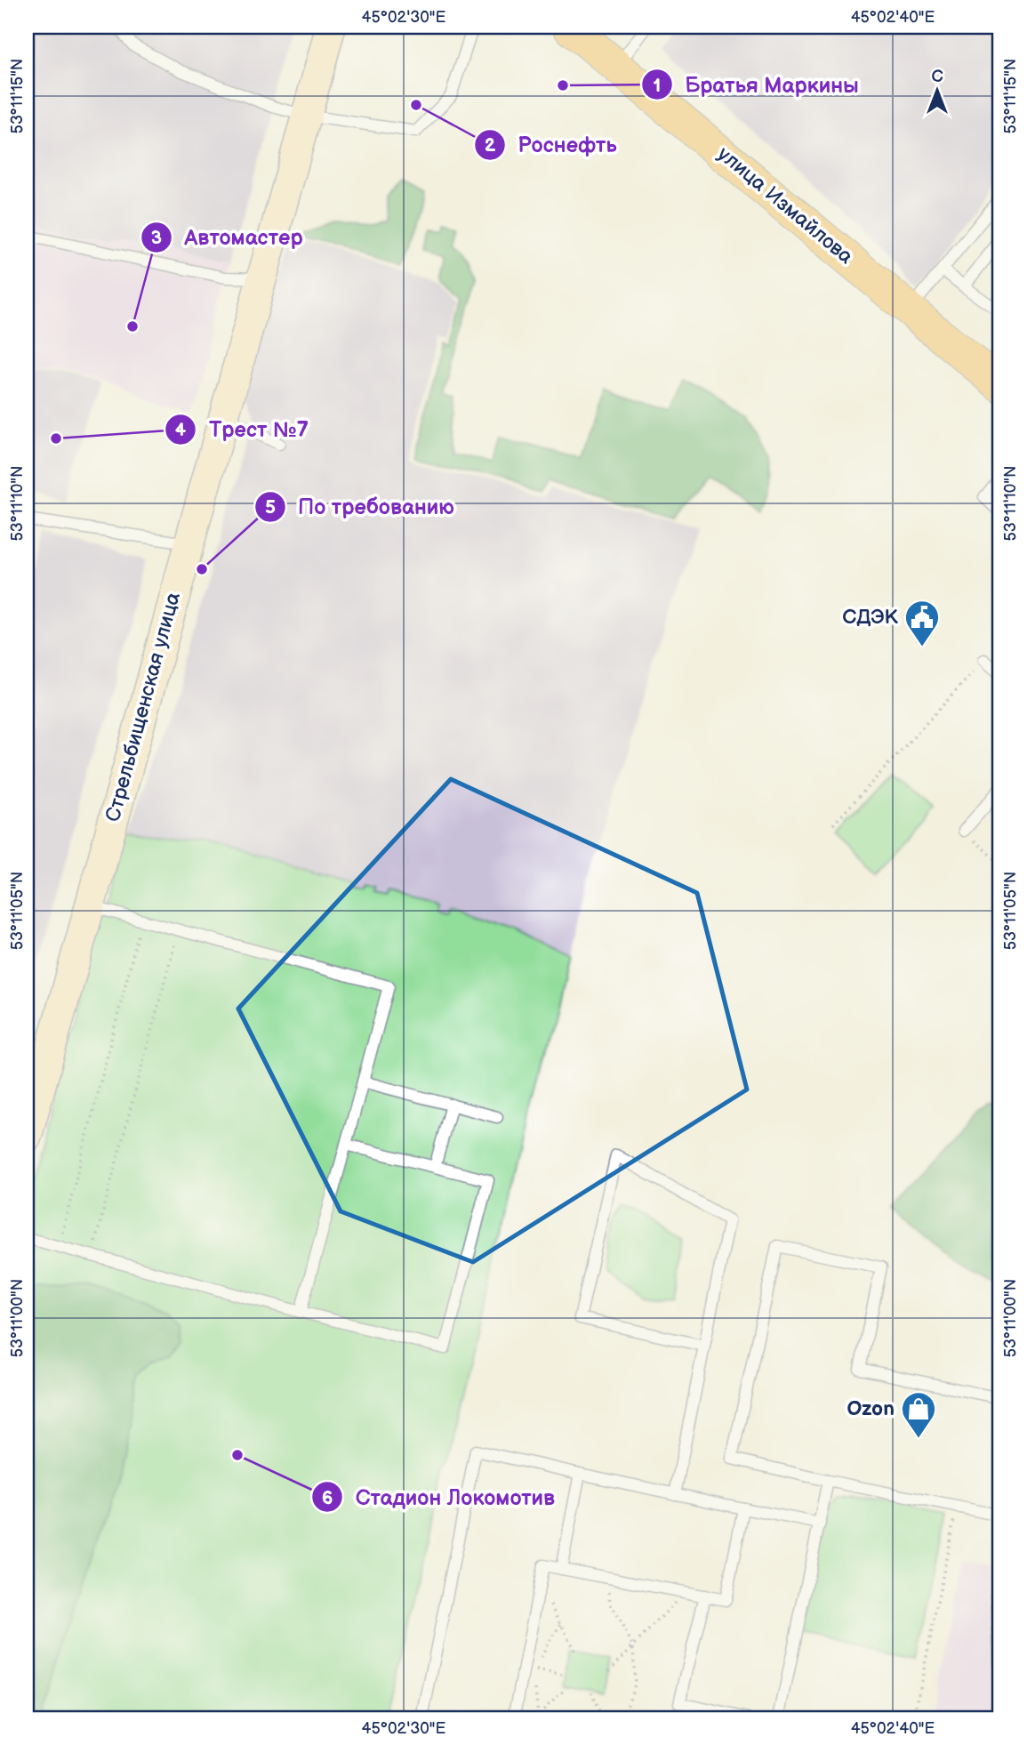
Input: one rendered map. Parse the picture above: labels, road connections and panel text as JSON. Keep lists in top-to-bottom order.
{
  "streets": {
    "main road": ["улица Измайлова", "Стрельбищенская улица"]
  },
  "places": {
    "other": [
      "Братья Маркины",
      "Роснефть",
      "Автомастер",
      "Трест №7",
      "По требованию",
      "Стадион Локомотив"
    ],
    "public building": ["СДЭК"],
    "shop": ["Ozon"]
  },
  "north": "top",
  "coordinates": [
    "45°02'30\"E",
    "45°02'40\"E",
    "53°11'15\"N",
    "53°11'10\"N",
    "53°11'05\"N",
    "53°11'00\"N"
  ]
}
